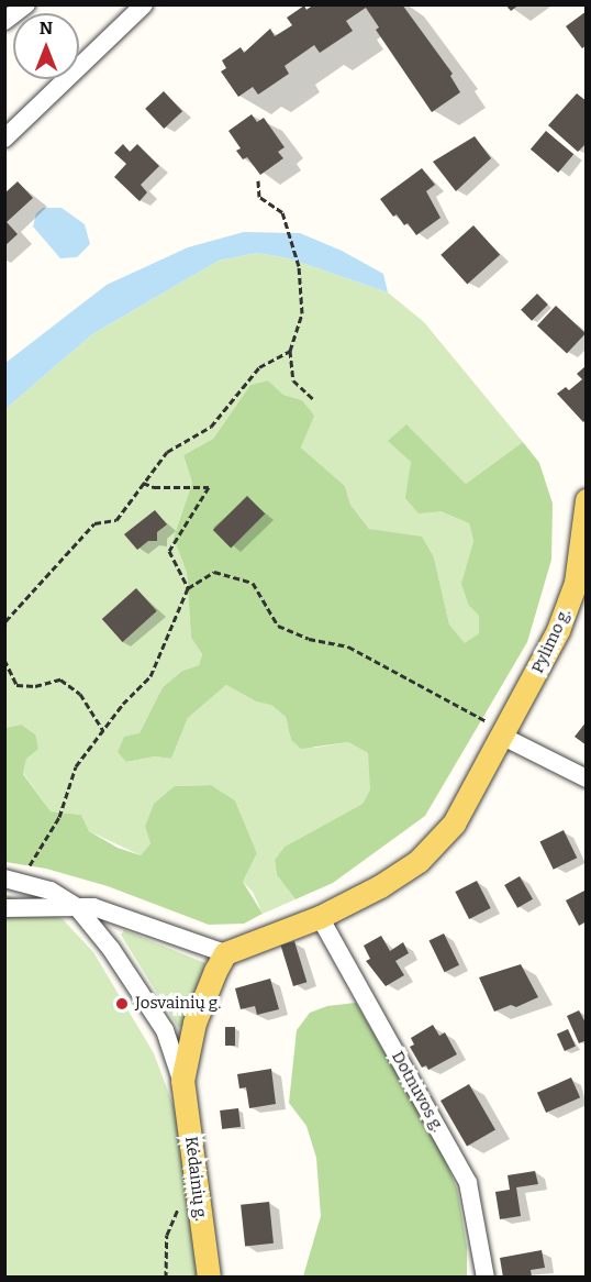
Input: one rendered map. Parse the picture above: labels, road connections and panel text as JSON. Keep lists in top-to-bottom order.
{
  "streets": {
    "main road": ["Pylimo g.", "Kėdainių g."],
    "street": ["Dotnuvos g."]
  },
  "places": ["Josvainių g."],
  "north": "top"
}
